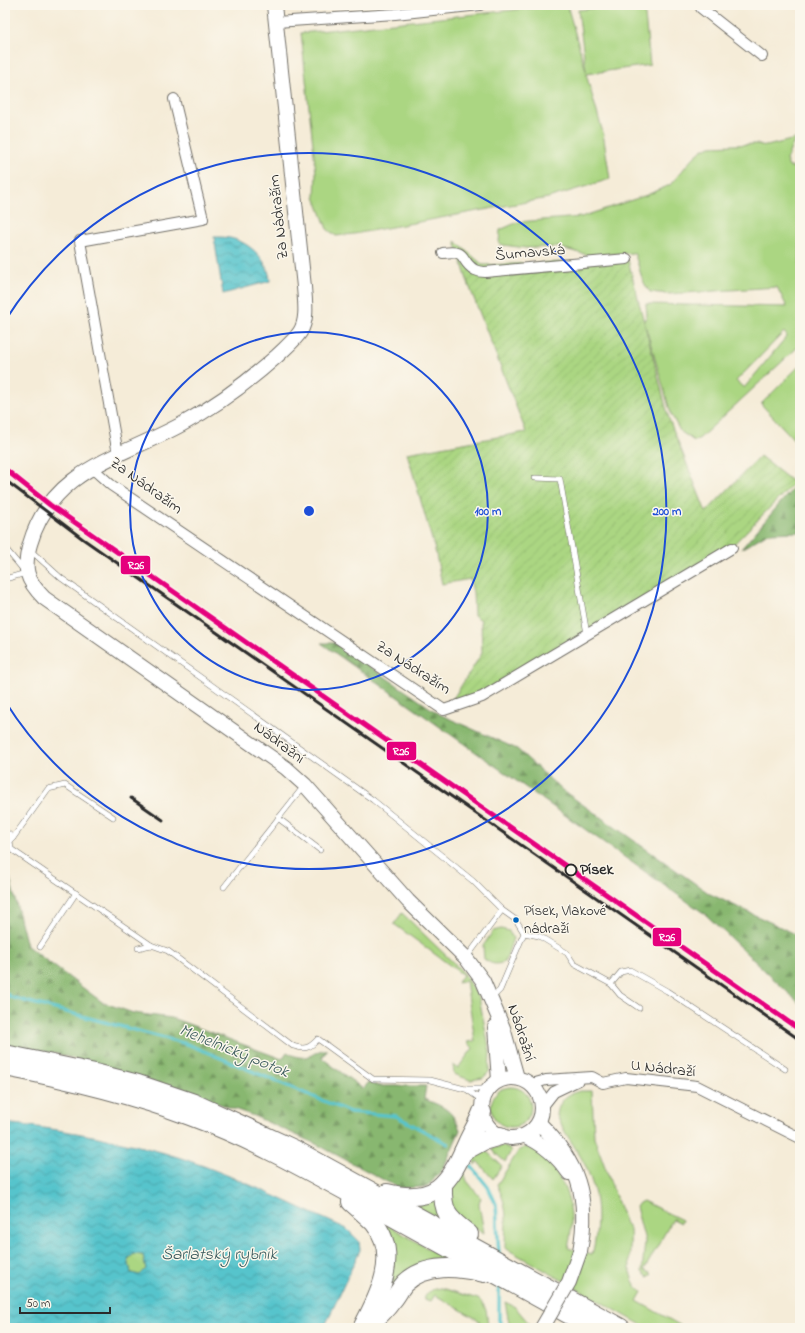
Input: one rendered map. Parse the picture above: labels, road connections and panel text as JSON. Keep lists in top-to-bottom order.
{
  "streets": {
    "main road": ["Za Nádražím", "Nádražní"],
    "street": ["Šumavská", "U Nádraží"]
  },
  "crossings": [
    ["Nádražní", "U Nádraží"]
  ],
  "water": ["Mehelnický potok", "Šarlatský rybník"],
  "places": ["Písek", "Písek, Vlakové nádraží"],
  "lines": ["transit line R26"],
  "scale_bar": "50 m",
  "rings": ["100 m", "200 m"]
}
